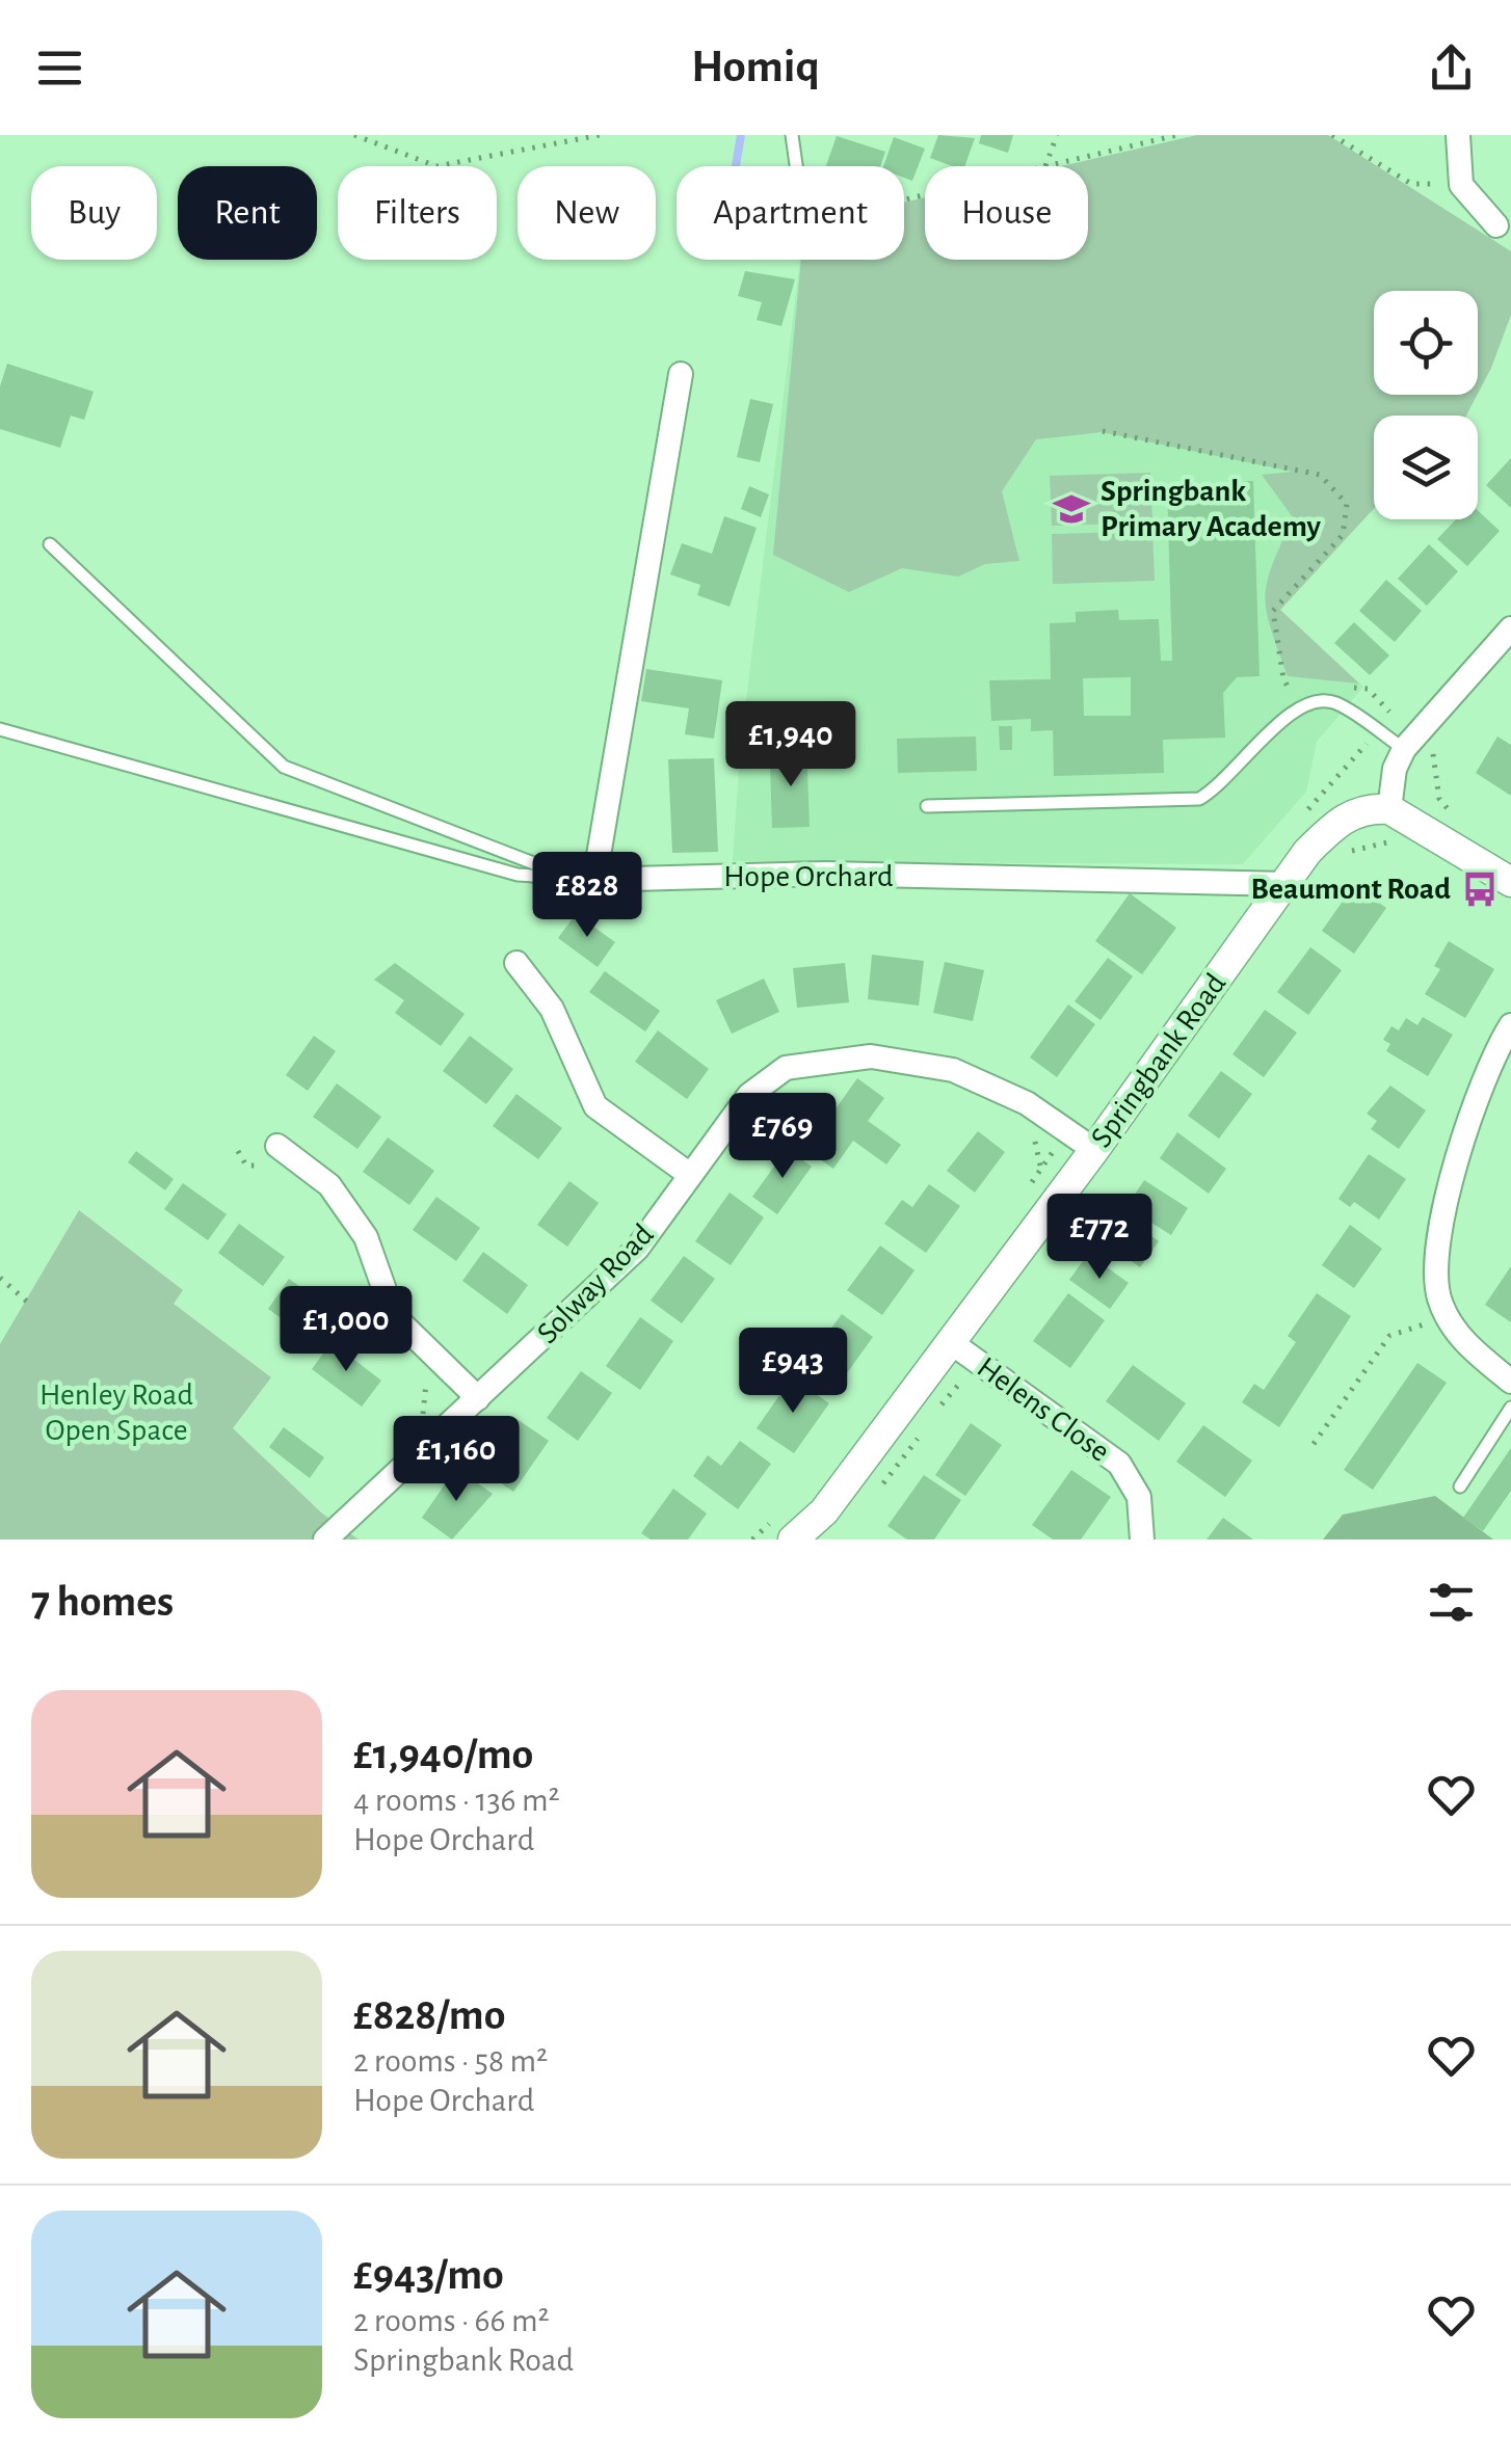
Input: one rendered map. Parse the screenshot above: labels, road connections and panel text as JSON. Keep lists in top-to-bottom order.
{
  "streets": {
    "street": [
      "Hope Orchard",
      "Springbank Road",
      "Solway Road",
      "Helens Close"
    ]
  },
  "crossings": [
    ["Hope Orchard", "Springbank Road"],
    ["Springbank Road", "Solway Road"],
    ["Springbank Road", "Helens Close"]
  ],
  "parks": ["Henley Road Open Space"],
  "places": {
    "school or university": ["Springbank Primary Academy"],
    "bus stop": ["Beaumont Road"]
  },
  "page": {
    "header": "Homiq",
    "chip": [
      "Buy",
      "Rent",
      "Filters",
      "New",
      "Apartment",
      "House"
    ],
    "price": [
      "£1,940",
      "£828",
      "£769",
      "£772",
      "£1,000",
      "£943",
      "£1,160"
    ],
    "heading": "7 homes",
    "list": [
      {
        "name": "£1,940/mo",
        "note": "4 rooms · 136 m² · Hope Orchard"
      },
      {
        "name": "£828/mo",
        "note": "2 rooms · 58 m² · Hope Orchard"
      },
      {
        "name": "£943/mo",
        "note": "2 rooms · 66 m² · Springbank Road"
      }
    ]
  }
}
